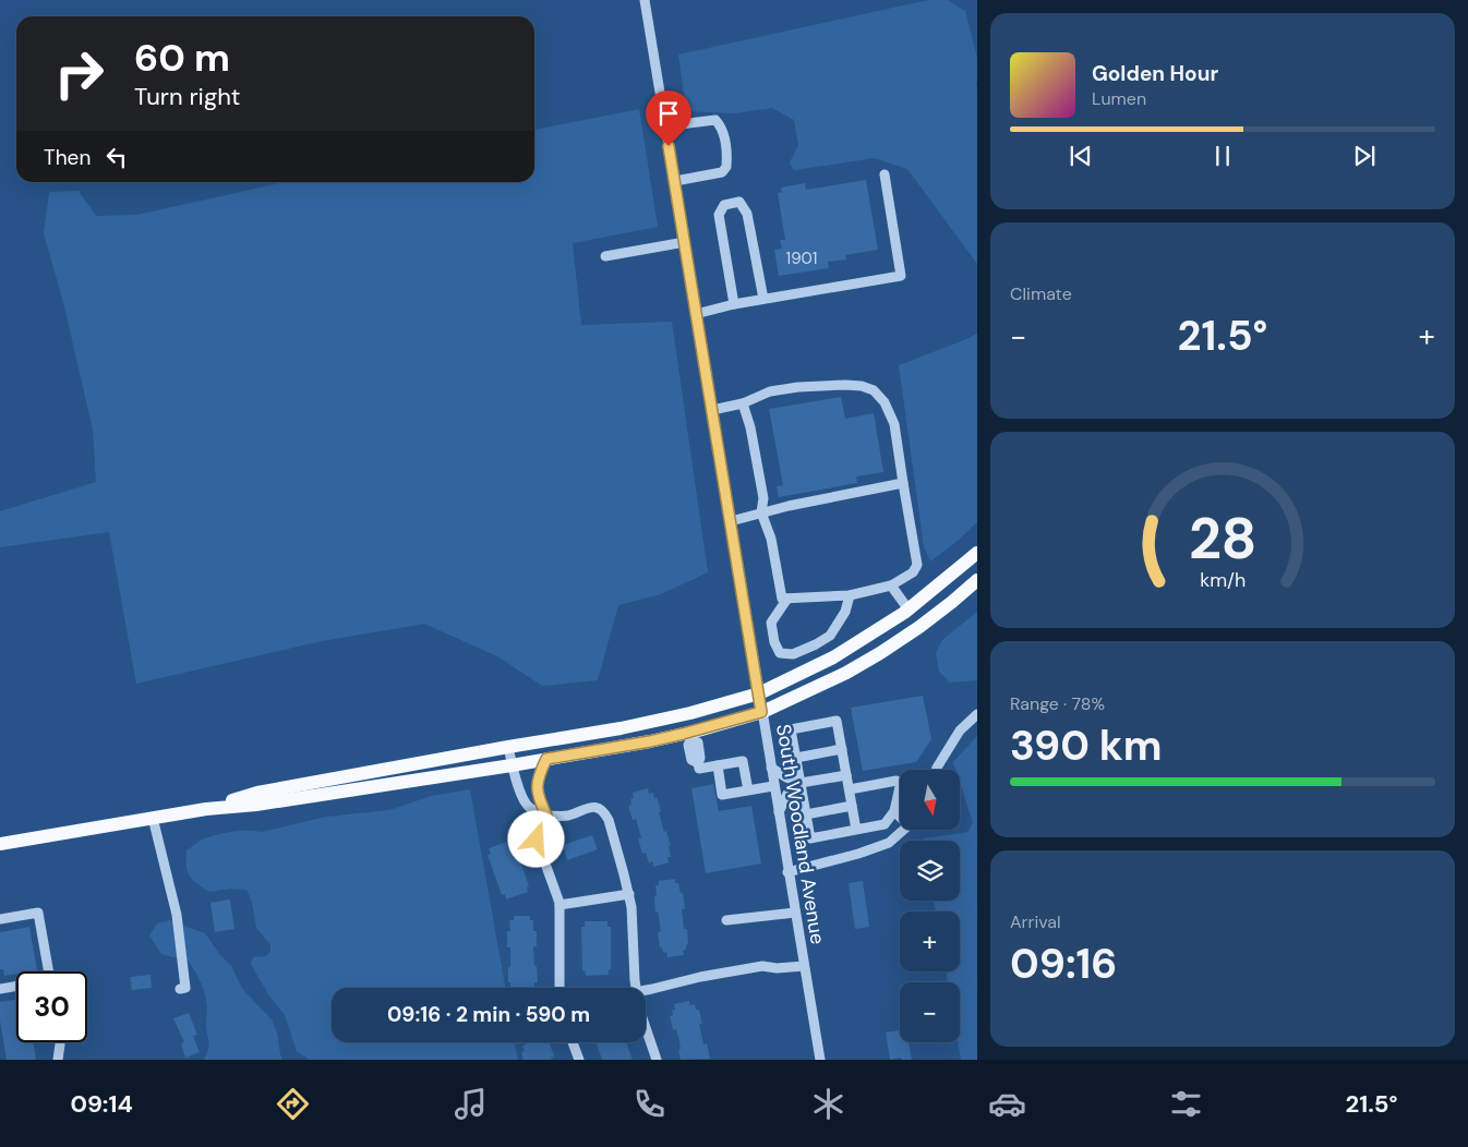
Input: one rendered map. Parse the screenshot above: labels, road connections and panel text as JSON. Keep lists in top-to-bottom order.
{
  "streets": {
    "street": ["South Woodland Avenue"]
  },
  "house_numbers": ["1901"],
  "north": "bottom",
  "page": {
    "turn": ["60 m", "Turn right"],
    "song": ["Golden Hour", "Lumen"],
    "then": "Then",
    "tile": [
      "Climate",
      ["Range · 78%", "390 km"],
      ["Arrival", "09:16"]
    ],
    "heat": ["−", "21.5°", "+"],
    "map_buttons": ["+", "−"],
    "limit": "30",
    "trip": "09:16 · 2 min · 590 m",
    "tabs": ["09:14", "21.5°"],
    "gauge": ["28", "km/h"]
  }
}
